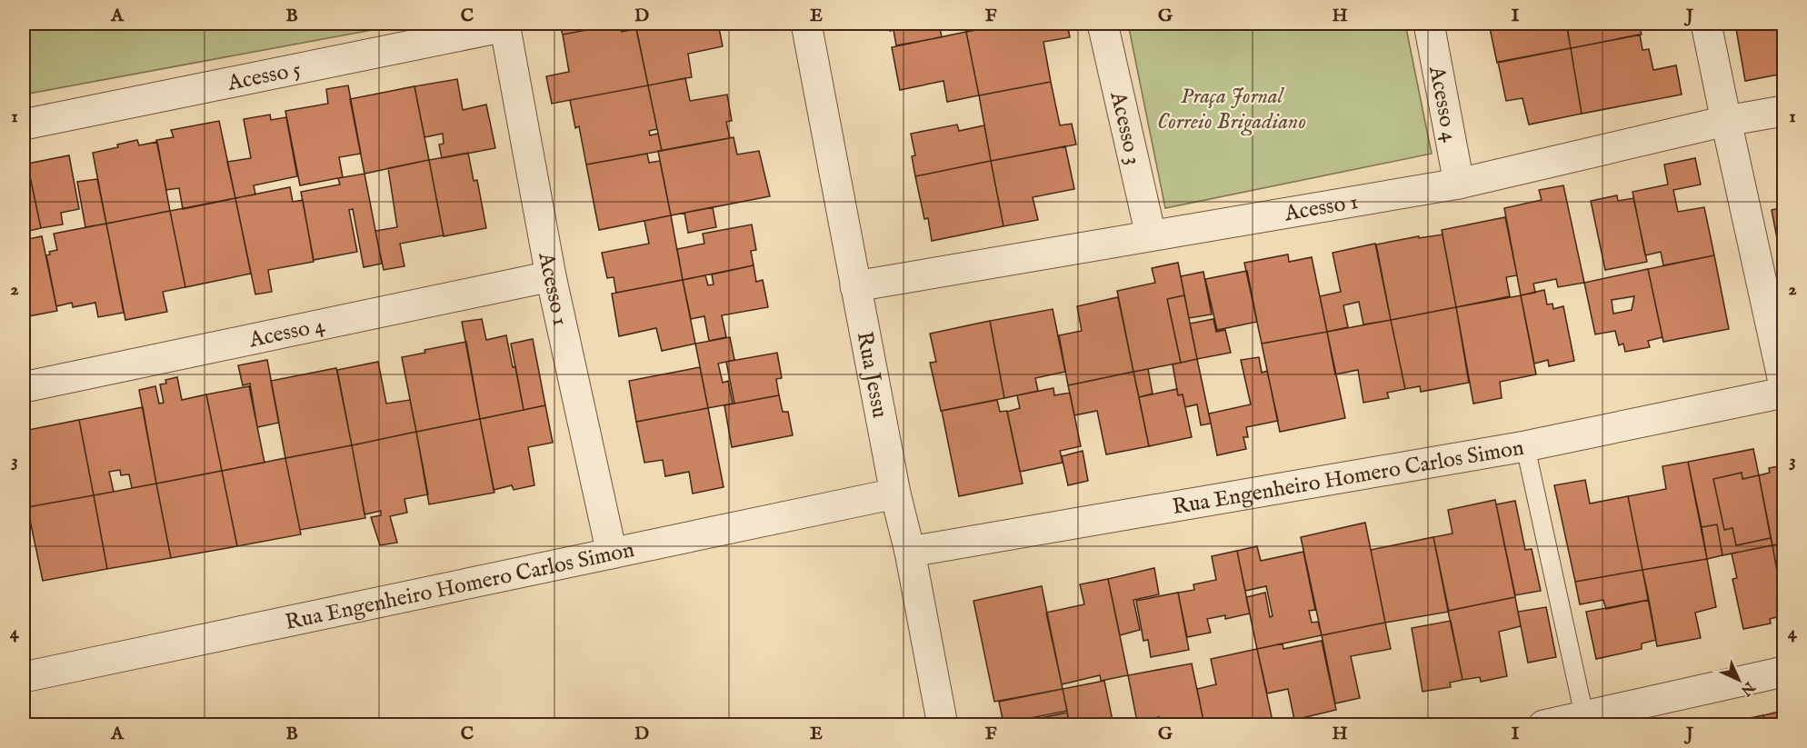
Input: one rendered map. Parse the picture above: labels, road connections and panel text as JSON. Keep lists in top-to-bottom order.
{
  "streets": {
    "street": [
      "Acesso 5",
      "Acesso 4",
      "Acesso 3",
      "Acesso 1",
      "Rua Jessu",
      "Rua Engenheiro Homero Carlos Simon"
    ]
  },
  "crossings": [
    ["Acesso 5", "Acesso 1"],
    ["Acesso 4", "Acesso 1"],
    ["Acesso 3", "Acesso 1"],
    ["Acesso 1", "Rua Jessu"],
    ["Acesso 1", "Rua Engenheiro Homero Carlos Simon"],
    ["Rua Jessu", "Rua Engenheiro Homero Carlos Simon"]
  ],
  "parks": ["Praça Jornal Correio Brigadiano"],
  "north": "bottom right",
  "grid": {
    "columns": [
      "A",
      "B",
      "C",
      "D",
      "E",
      "F",
      "G",
      "H",
      "I",
      "J"
    ],
    "rows": [
      "1",
      "2",
      "3",
      "4"
    ]
  }
}
